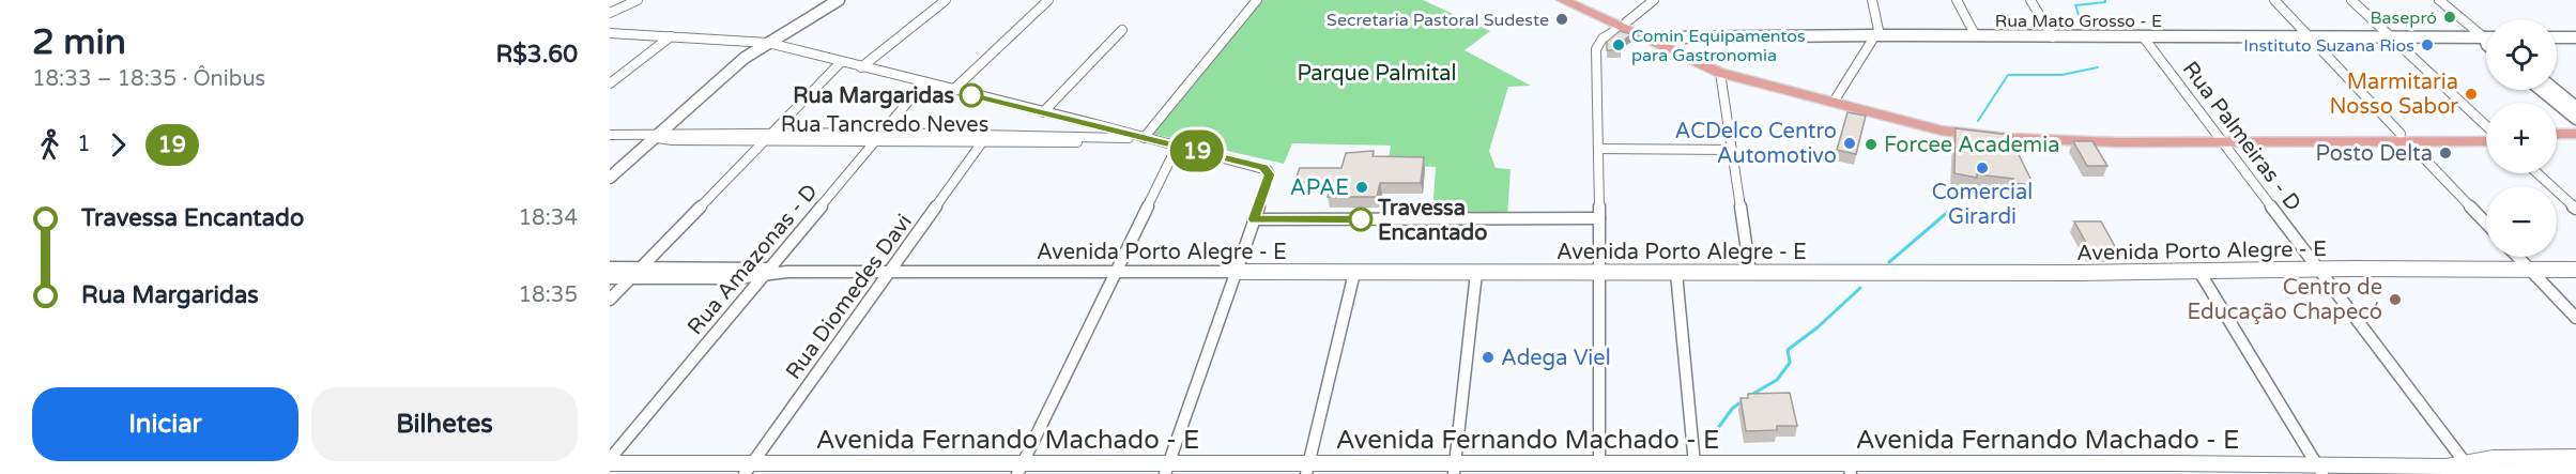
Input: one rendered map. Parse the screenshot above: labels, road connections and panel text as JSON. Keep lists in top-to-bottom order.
{
  "streets": {
    "street": [
      "Rua Mato Grosso - E",
      "Rua Tancredo Neves",
      "Rua Palmeiras - D",
      "Avenida Porto Alegre - E",
      "Rua Amazonas - D",
      "Rua Diomedes Davi",
      "Avenida Fernando Machado - E"
    ]
  },
  "crossings": [
    ["Rua Mato Grosso - E", "Rua Palmeiras - D"],
    ["Rua Tancredo Neves", "Rua Amazonas - D"],
    ["Rua Tancredo Neves", "Rua Diomedes Davi"],
    ["Rua Palmeiras - D", "Avenida Porto Alegre - E"],
    ["Rua Palmeiras - D", "Avenida Fernando Machado - E"],
    ["Avenida Porto Alegre - E", "Rua Amazonas - D"],
    ["Avenida Porto Alegre - E", "Rua Diomedes Davi"],
    ["Rua Amazonas - D", "Avenida Fernando Machado - E"],
    ["Rua Diomedes Davi", "Avenida Fernando Machado - E"]
  ],
  "parks": ["Parque Palmital"],
  "places": [
    "Basepró",
    "Secretaria Pastoral Sudeste",
    "Comin Equipamentos para Gastronomia",
    "Instituto Suzana Rios",
    "Marmitaria Nosso Sabor",
    "Rua Margaridas",
    "ACDelco Centro Automotivo",
    "Forcee Academia",
    "Posto Delta",
    "Comercial Girardi",
    "APAE",
    "Travessa Encantado",
    "Centro de Educação Chapecó",
    "Adega Viel"
  ],
  "lines": ["bus line 19"],
  "page": {
    "heading": ["2 min", "18:33 – 18:35 · Ônibus", "R$3.60"],
    "on_map": "19",
    "map_buttons": ["+", "−"],
    "legs": ["1", "19"],
    "list": [
      {
        "name": "Travessa Encantado",
        "value": "18:34"
      },
      {
        "name": "Rua Margaridas",
        "value": "18:35"
      }
    ],
    "buttons": ["Iniciar", "Bilhetes"]
  }
}
